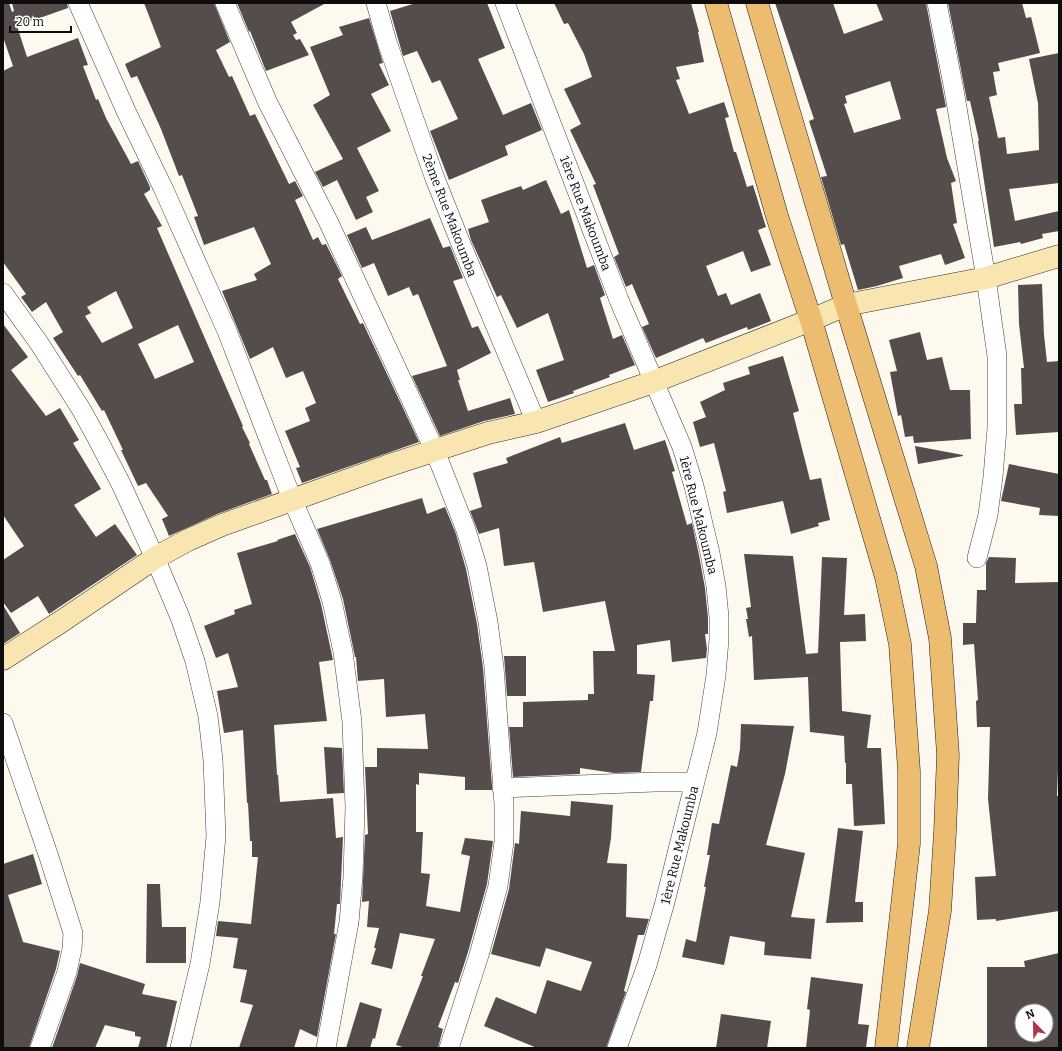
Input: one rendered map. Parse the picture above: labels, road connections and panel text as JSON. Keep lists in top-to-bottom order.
{
  "streets": {
    "street": ["1ère Rue Makoumba", "2ème Rue Makoumba"]
  },
  "scale_bar": "20 m",
  "north": "top left"
}
